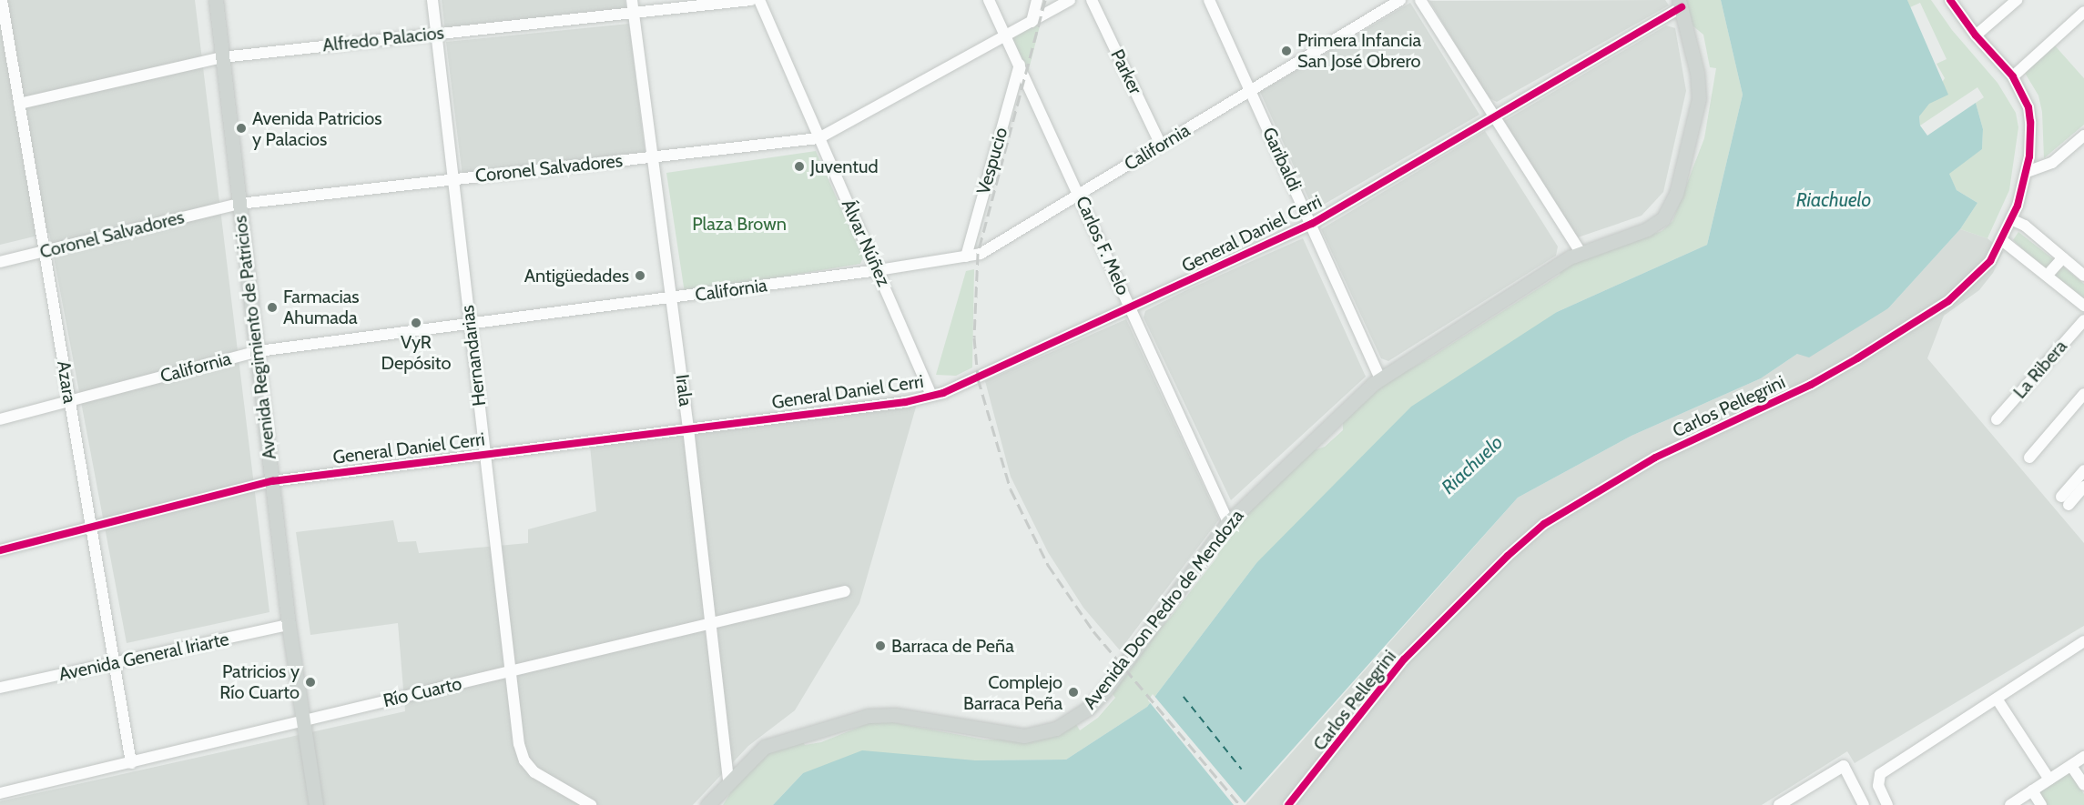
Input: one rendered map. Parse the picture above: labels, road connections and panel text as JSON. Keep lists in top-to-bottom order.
{
  "streets": {
    "main road": ["Avenida Regimiento de Patricios", "Avenida Don Pedro de Mendoza"],
    "street": [
      "Alfredo Palacios",
      "Parker",
      "California",
      "Garibaldi",
      "Vespucio",
      "Coronel Salvadores",
      "General Daniel Cerri",
      "Álvar Núñez",
      "Carlos F. Melo",
      "Hernandarias",
      "La Ribera",
      "Azara",
      "Irala",
      "Carlos Pellegrini",
      "Avenida General Iriarte",
      "Río Cuarto"
    ]
  },
  "crossings": [
    ["Alfredo Palacios", "Avenida Regimiento de Patricios"],
    ["Alfredo Palacios", "Hernandarias"],
    ["Alfredo Palacios", "Azara"],
    ["Alfredo Palacios", "Irala"],
    ["Parker", "California"],
    ["California", "Garibaldi"],
    ["California", "Vespucio"],
    ["California", "Álvar Núñez"],
    ["California", "Carlos F. Melo"],
    ["California", "Avenida Regimiento de Patricios"],
    ["California", "Hernandarias"],
    ["California", "Azara"],
    ["California", "Irala"],
    ["Garibaldi", "General Daniel Cerri"],
    ["Garibaldi", "Avenida Don Pedro de Mendoza"],
    ["Vespucio", "Carlos F. Melo"],
    ["Coronel Salvadores", "Álvar Núñez"],
    ["Coronel Salvadores", "Carlos F. Melo"],
    ["Coronel Salvadores", "Avenida Regimiento de Patricios"],
    ["Coronel Salvadores", "Hernandarias"],
    ["Coronel Salvadores", "Azara"],
    ["Coronel Salvadores", "Irala"],
    ["General Daniel Cerri", "Álvar Núñez"],
    ["General Daniel Cerri", "Carlos F. Melo"],
    ["General Daniel Cerri", "Avenida Regimiento de Patricios"],
    ["General Daniel Cerri", "Hernandarias"],
    ["General Daniel Cerri", "Azara"],
    ["General Daniel Cerri", "Irala"],
    ["General Daniel Cerri", "Avenida Don Pedro de Mendoza"],
    ["Carlos F. Melo", "Avenida Don Pedro de Mendoza"],
    ["Avenida Regimiento de Patricios", "Avenida General Iriarte"],
    ["Avenida Regimiento de Patricios", "Río Cuarto"],
    ["Hernandarias", "Río Cuarto"],
    ["Azara", "Avenida General Iriarte"],
    ["Azara", "Río Cuarto"],
    ["Irala", "Avenida Don Pedro de Mendoza"],
    ["Irala", "Río Cuarto"]
  ],
  "water": ["Riachuelo"],
  "parks": ["Plaza Brown"],
  "places": [
    "Primera Infancia San José Obrero",
    "Avenida Patricios y Palacios",
    "Juventud",
    "Antigüedades",
    "Farmacias Ahumada",
    "VyR Depósito",
    "Barraca de Peña",
    "Patricios y Río Cuarto",
    "Complejo Barraca Peña"
  ]
}
